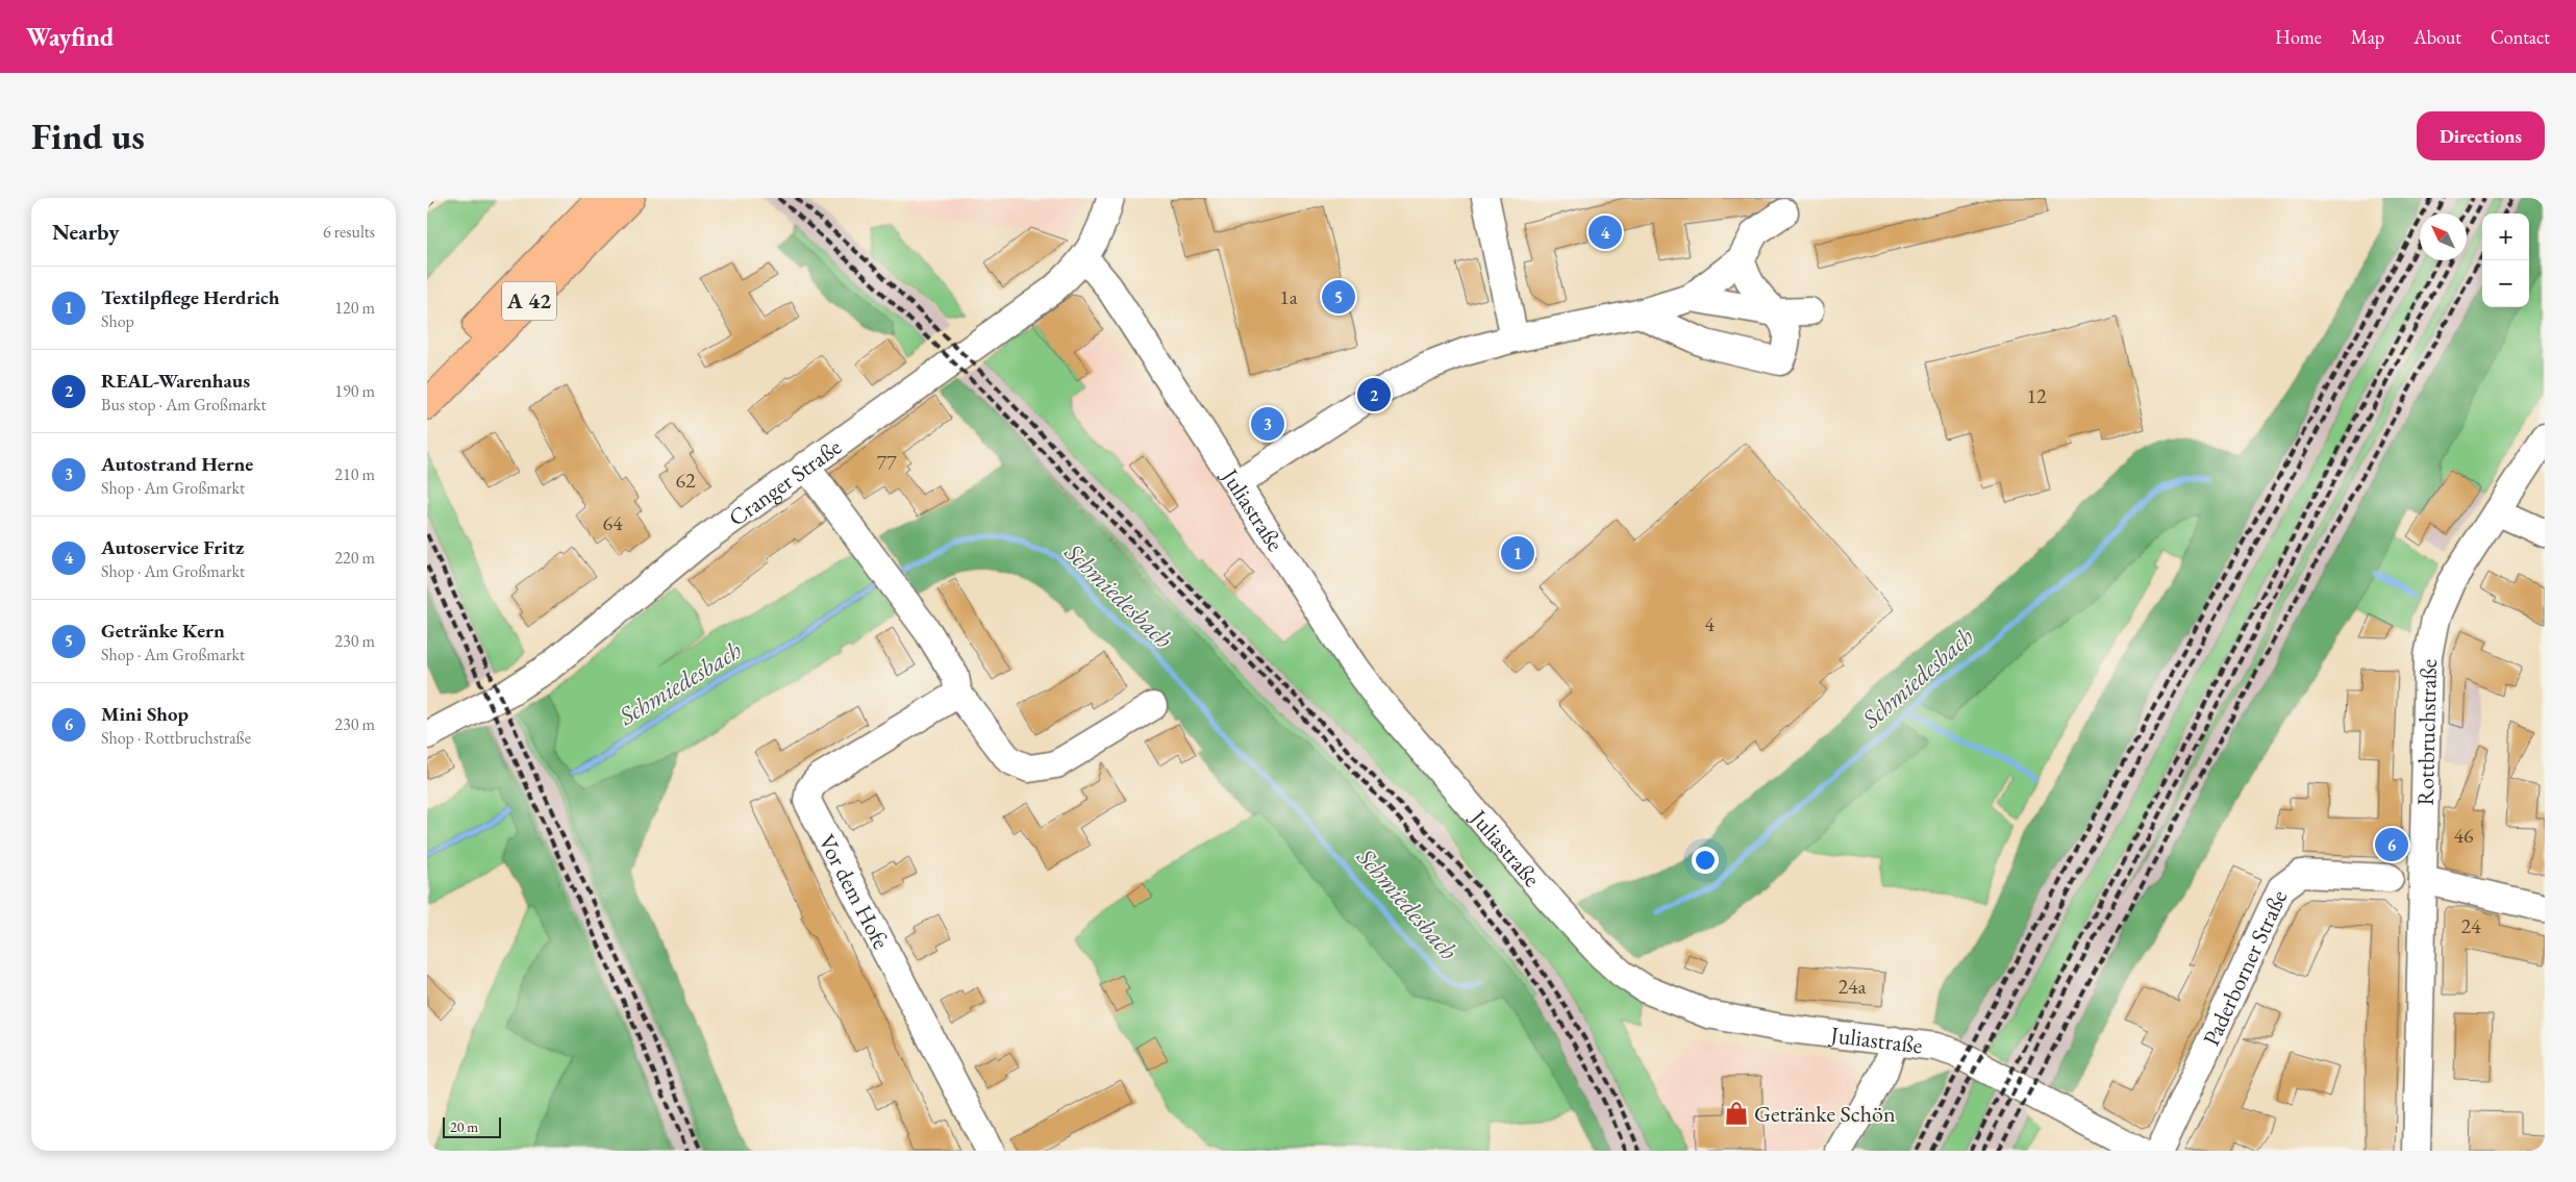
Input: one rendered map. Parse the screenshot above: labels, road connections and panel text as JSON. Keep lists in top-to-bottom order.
{
  "streets": {
    "highway": ["A 42"],
    "street": [
      "Cranger Straße",
      "Juliastraße",
      "Rottbruchstraße",
      "Vor dem Hofe",
      "Paderborner Straße"
    ]
  },
  "crossings": [
    ["Cranger Straße", "Juliastraße"]
  ],
  "water": ["Schmiedesbach"],
  "places": {
    "shop": ["Getränke Schön"]
  },
  "house_numbers": [
    "1a",
    "12",
    "77",
    "62",
    "64",
    "4",
    "46",
    "24",
    "24a"
  ],
  "scale_bar": "20 m",
  "north": "top left",
  "page": {
    "header": "Wayfind",
    "nav": [
      "Home",
      "Map",
      "About",
      "Contact"
    ],
    "buttons": "Directions",
    "title": "Find us",
    "heading": ["Nearby", "6 results"],
    "map_buttons": ["+", "−"],
    "pins": [
      "4",
      "5",
      "2",
      "3",
      "1",
      "6"
    ],
    "list": [
      {
        "mark": "1",
        "name": "Textilpflege Herdrich",
        "note": "Shop",
        "value": "120 m"
      },
      {
        "mark": "2",
        "name": "REAL-Warenhaus",
        "note": "Bus stop · Am Großmarkt",
        "value": "190 m"
      },
      {
        "mark": "3",
        "name": "Autostrand Herne",
        "note": "Shop · Am Großmarkt",
        "value": "210 m"
      },
      {
        "mark": "4",
        "name": "Autoservice Fritz",
        "note": "Shop · Am Großmarkt",
        "value": "220 m"
      },
      {
        "mark": "5",
        "name": "Getränke Kern",
        "note": "Shop · Am Großmarkt",
        "value": "230 m"
      },
      {
        "mark": "6",
        "name": "Mini Shop",
        "note": "Shop · Rottbruchstraße",
        "value": "230 m"
      }
    ],
    "scale": "20 m"
  }
}
